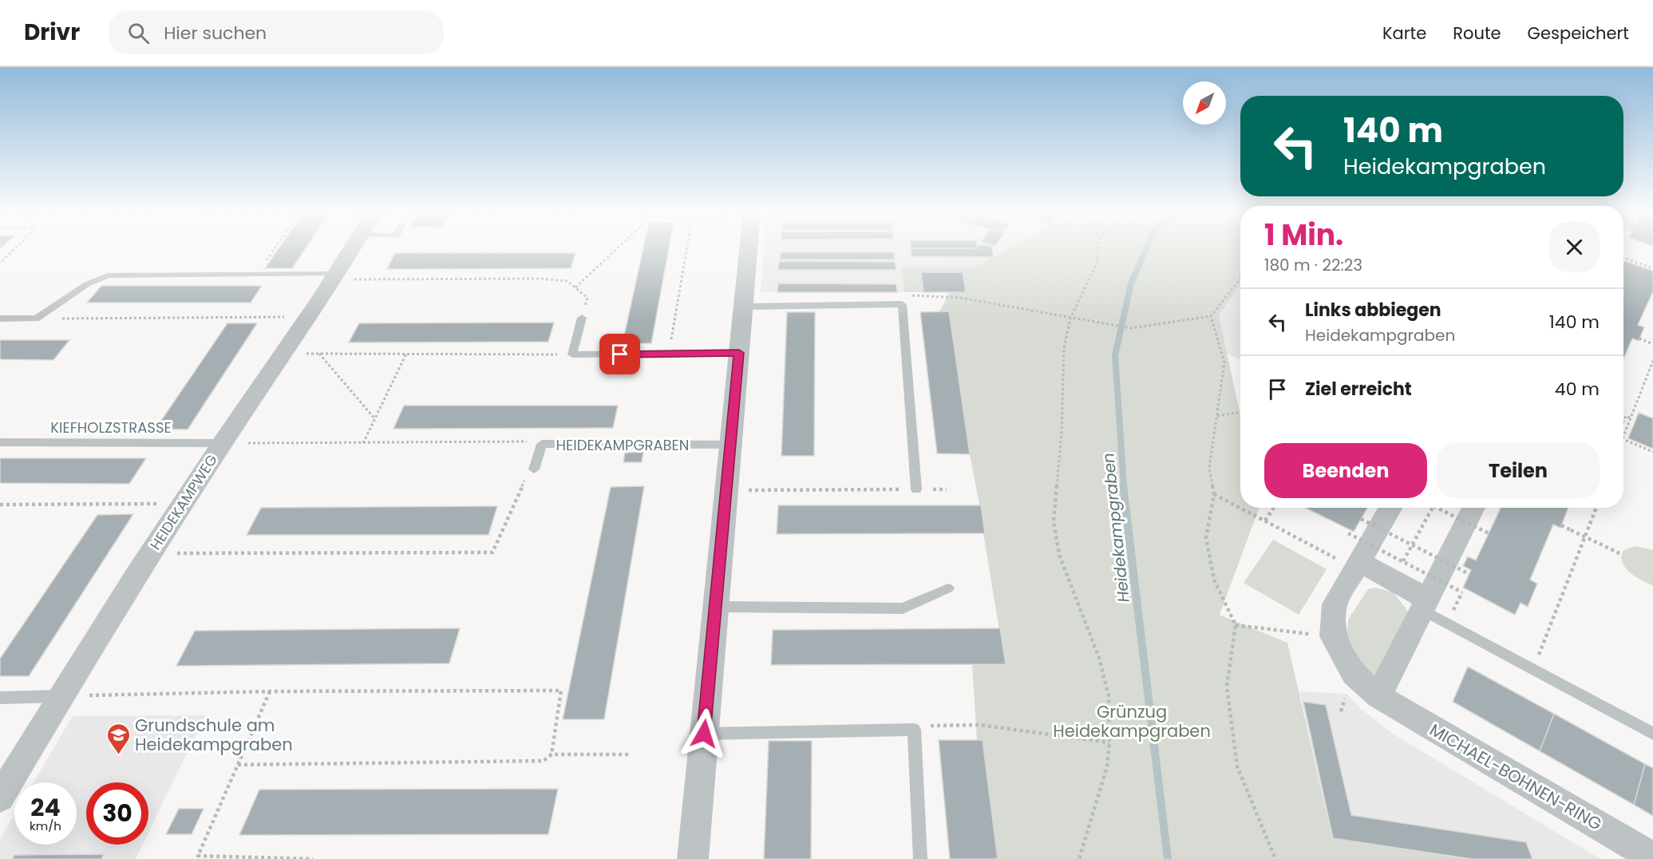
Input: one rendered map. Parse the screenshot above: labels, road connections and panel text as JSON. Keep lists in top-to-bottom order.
{
  "streets": {
    "street": ["HEIDEKAMPWEG", "MICHAEL-BOHNEN-RING"],
    "lane": ["KIEFHOLZSTRASSE", "HEIDEKAMPGRABEN"]
  },
  "crossings": [
    ["KIEFHOLZSTRASSE", "HEIDEKAMPWEG"]
  ],
  "water": ["Heidekampgraben"],
  "parks": ["Grünzug Heidekampgraben"],
  "places": {
    "school or university": ["Grundschule am Heidekampgraben"]
  },
  "north": "bottom left",
  "page": {
    "header": "Drivr",
    "search": "Hier suchen",
    "nav": ["Karte", "Route", "Gespeichert"],
    "turn": ["140 m", "Heidekampgraben"],
    "heading": ["1 Min.", "180 m · 22:23"],
    "list": [
      {
        "name": "Links abbiegen",
        "note": "Heidekampgraben",
        "value": "140 m"
      },
      {
        "name": "Ziel erreicht",
        "value": "40 m"
      }
    ],
    "buttons": ["Beenden", "Teilen"],
    "speed": "24 km/h",
    "limit": "30"
  }
}
